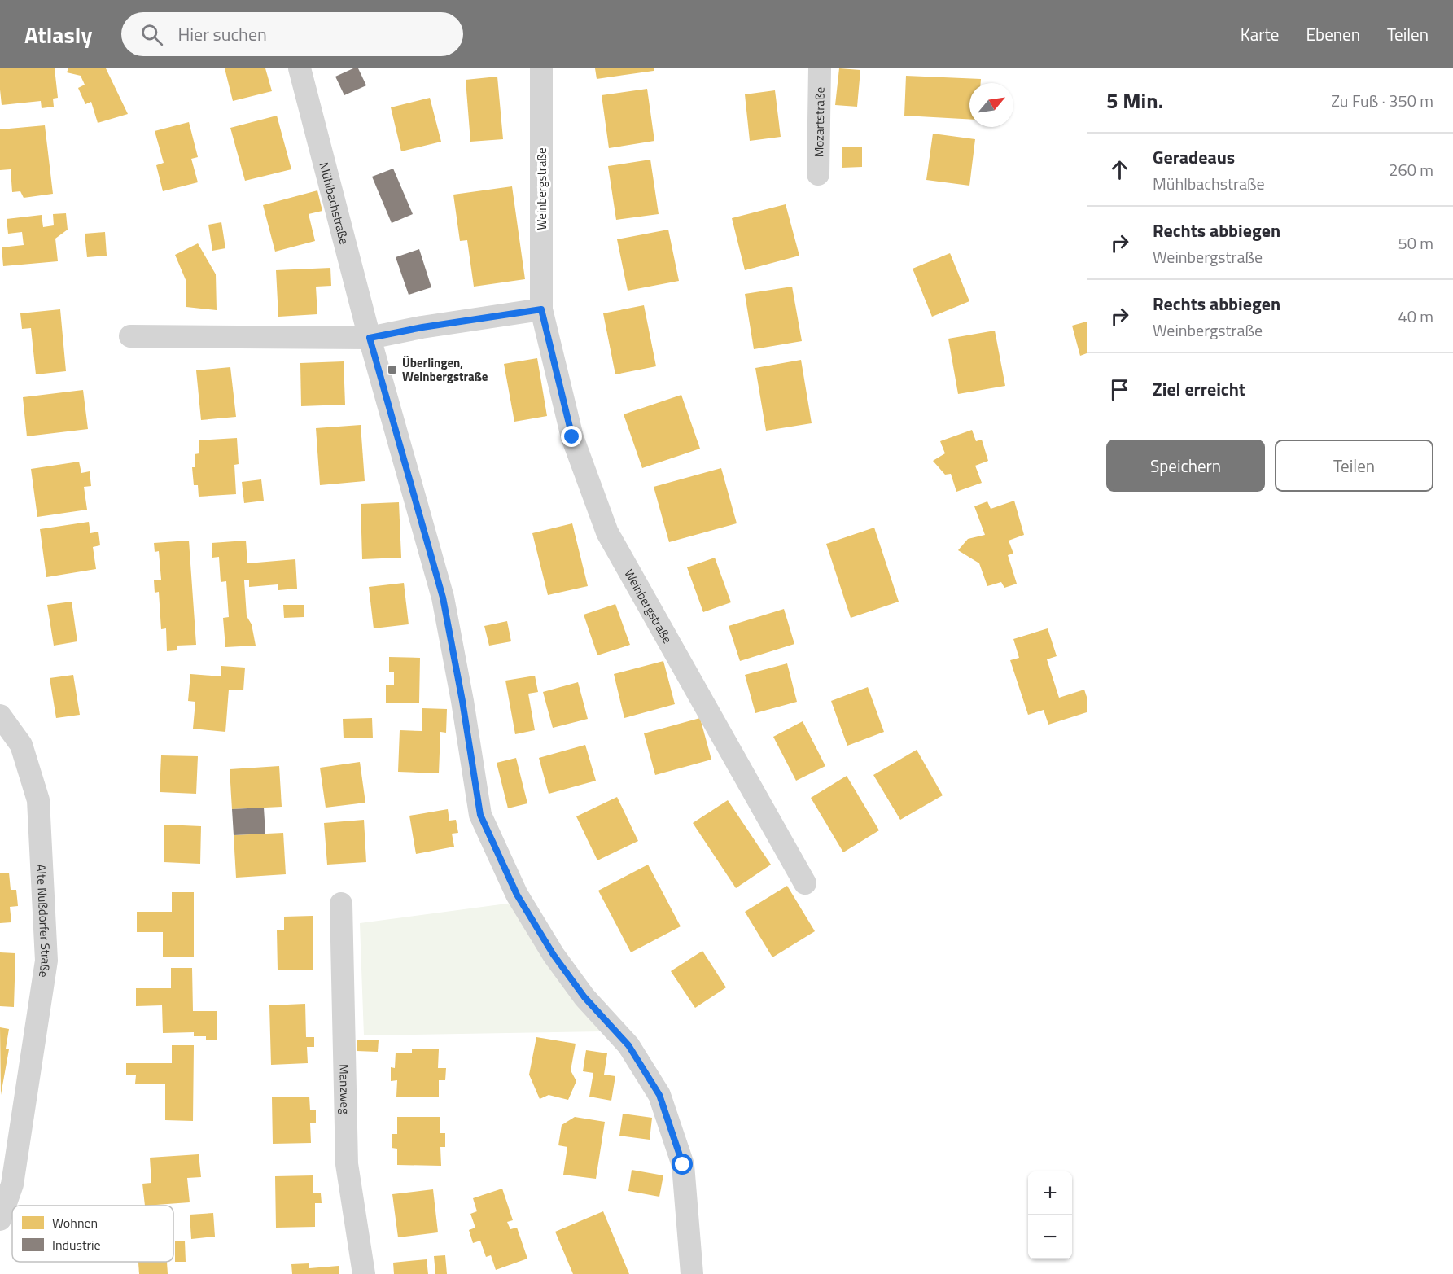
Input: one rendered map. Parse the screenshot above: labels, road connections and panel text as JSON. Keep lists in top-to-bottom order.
{
  "streets": {
    "street": [
      "Mozartstraße",
      "Weinbergstraße",
      "Mühlbachstraße",
      "Alte Nußdorfer Straße",
      "Manzweg"
    ]
  },
  "places": {
    "transit": ["Überlingen, Weinbergstraße"]
  },
  "legend": ["Wohnen", "Industrie"],
  "north": "top right",
  "page": {
    "header": "Atlasly",
    "search": "Hier suchen",
    "nav": ["Karte", "Ebenen", "Teilen"],
    "heading": ["5 Min.", "Zu Fuß · 350 m"],
    "list": [
      ["Geradeaus", "Mühlbachstraße", "260 m"],
      ["Rechts abbiegen", "Weinbergstraße", "50 m"],
      ["Rechts abbiegen", "Weinbergstraße", "40 m"],
      "Ziel erreicht"
    ],
    "buttons": ["Speichern", "Teilen"],
    "map_buttons": ["+", "−"]
  }
}
